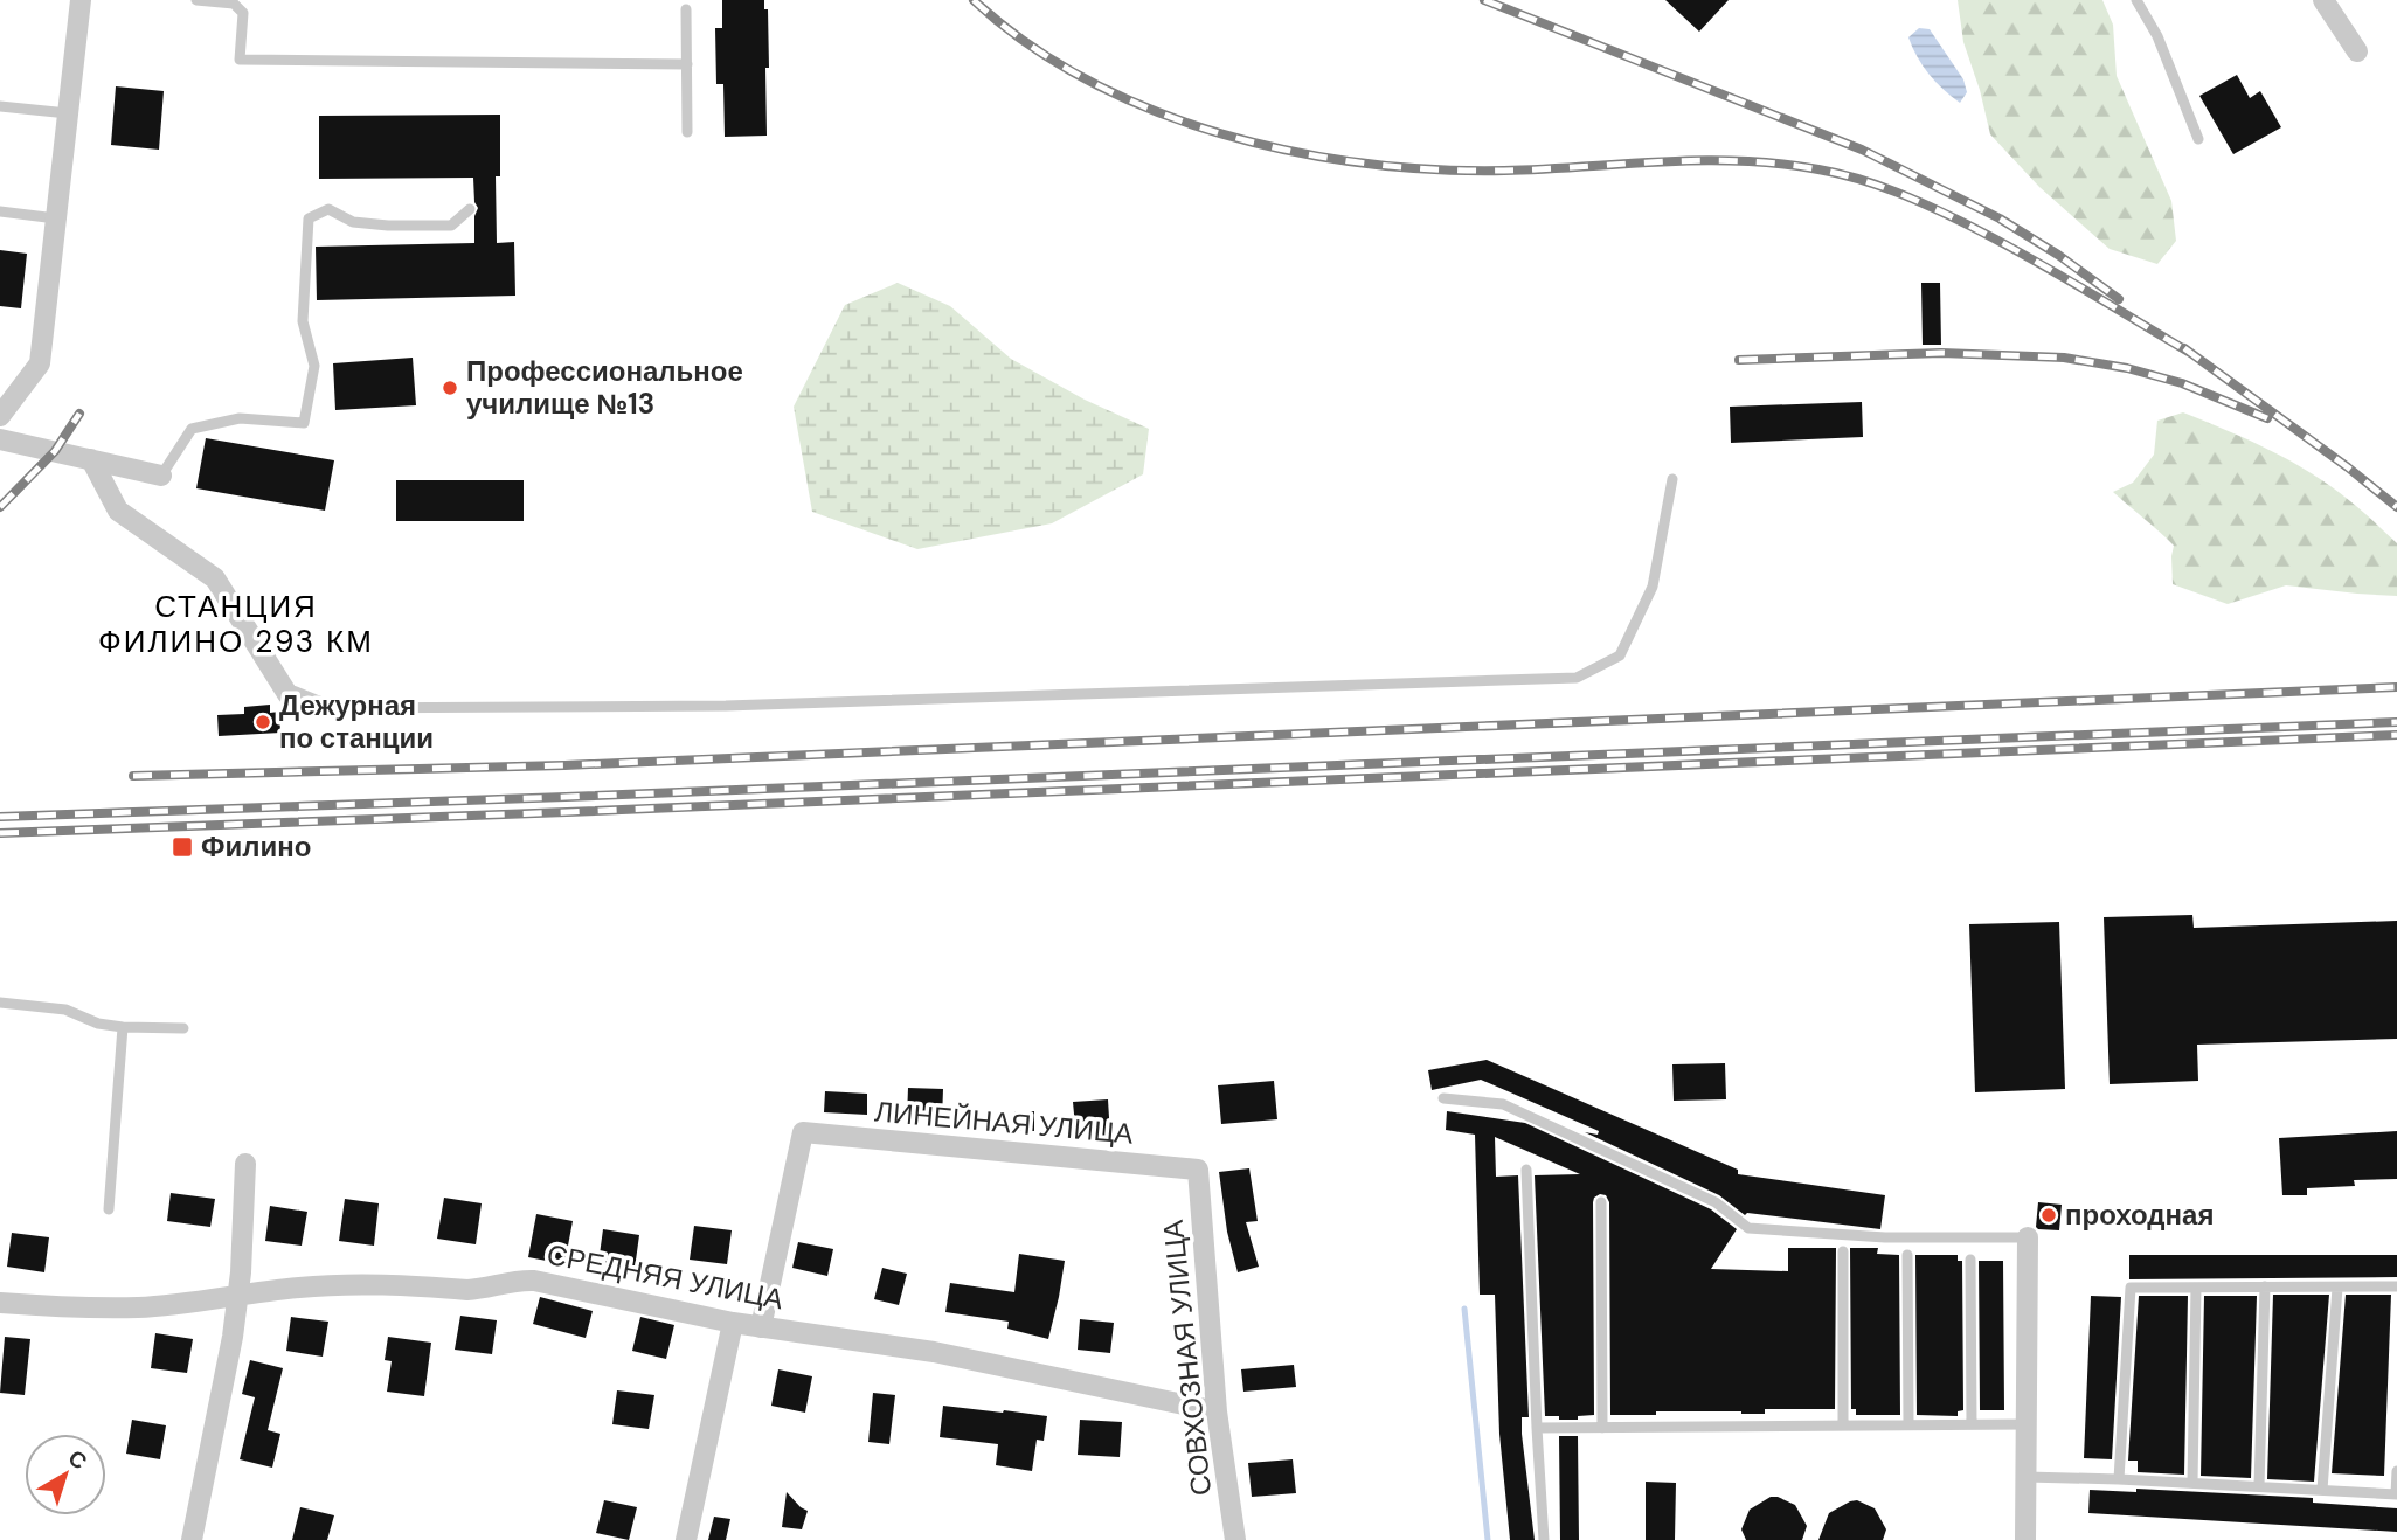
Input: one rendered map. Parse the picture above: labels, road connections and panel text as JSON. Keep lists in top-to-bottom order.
{
  "streets": {
    "street": ["ЛИНЕЙНАЯ УЛИЦА", "СРЕДНЯЯ УЛИЦА", "СОВХОЗНАЯ УЛИЦА"]
  },
  "crossings": [
    ["ЛИНЕЙНАЯ УЛИЦА", "СРЕДНЯЯ УЛИЦА"],
    ["ЛИНЕЙНАЯ УЛИЦА", "СОВХОЗНАЯ УЛИЦА"],
    ["СРЕДНЯЯ УЛИЦА", "СОВХОЗНАЯ УЛИЦА"]
  ],
  "districts": ["СТАНЦИЯ ФИЛИНО 293 КМ"],
  "places": {
    "other": ["Профессиональное училище №13", "Дежурная по станции", "проходная"],
    "transit": ["Филино"]
  },
  "north": "top right"
}
